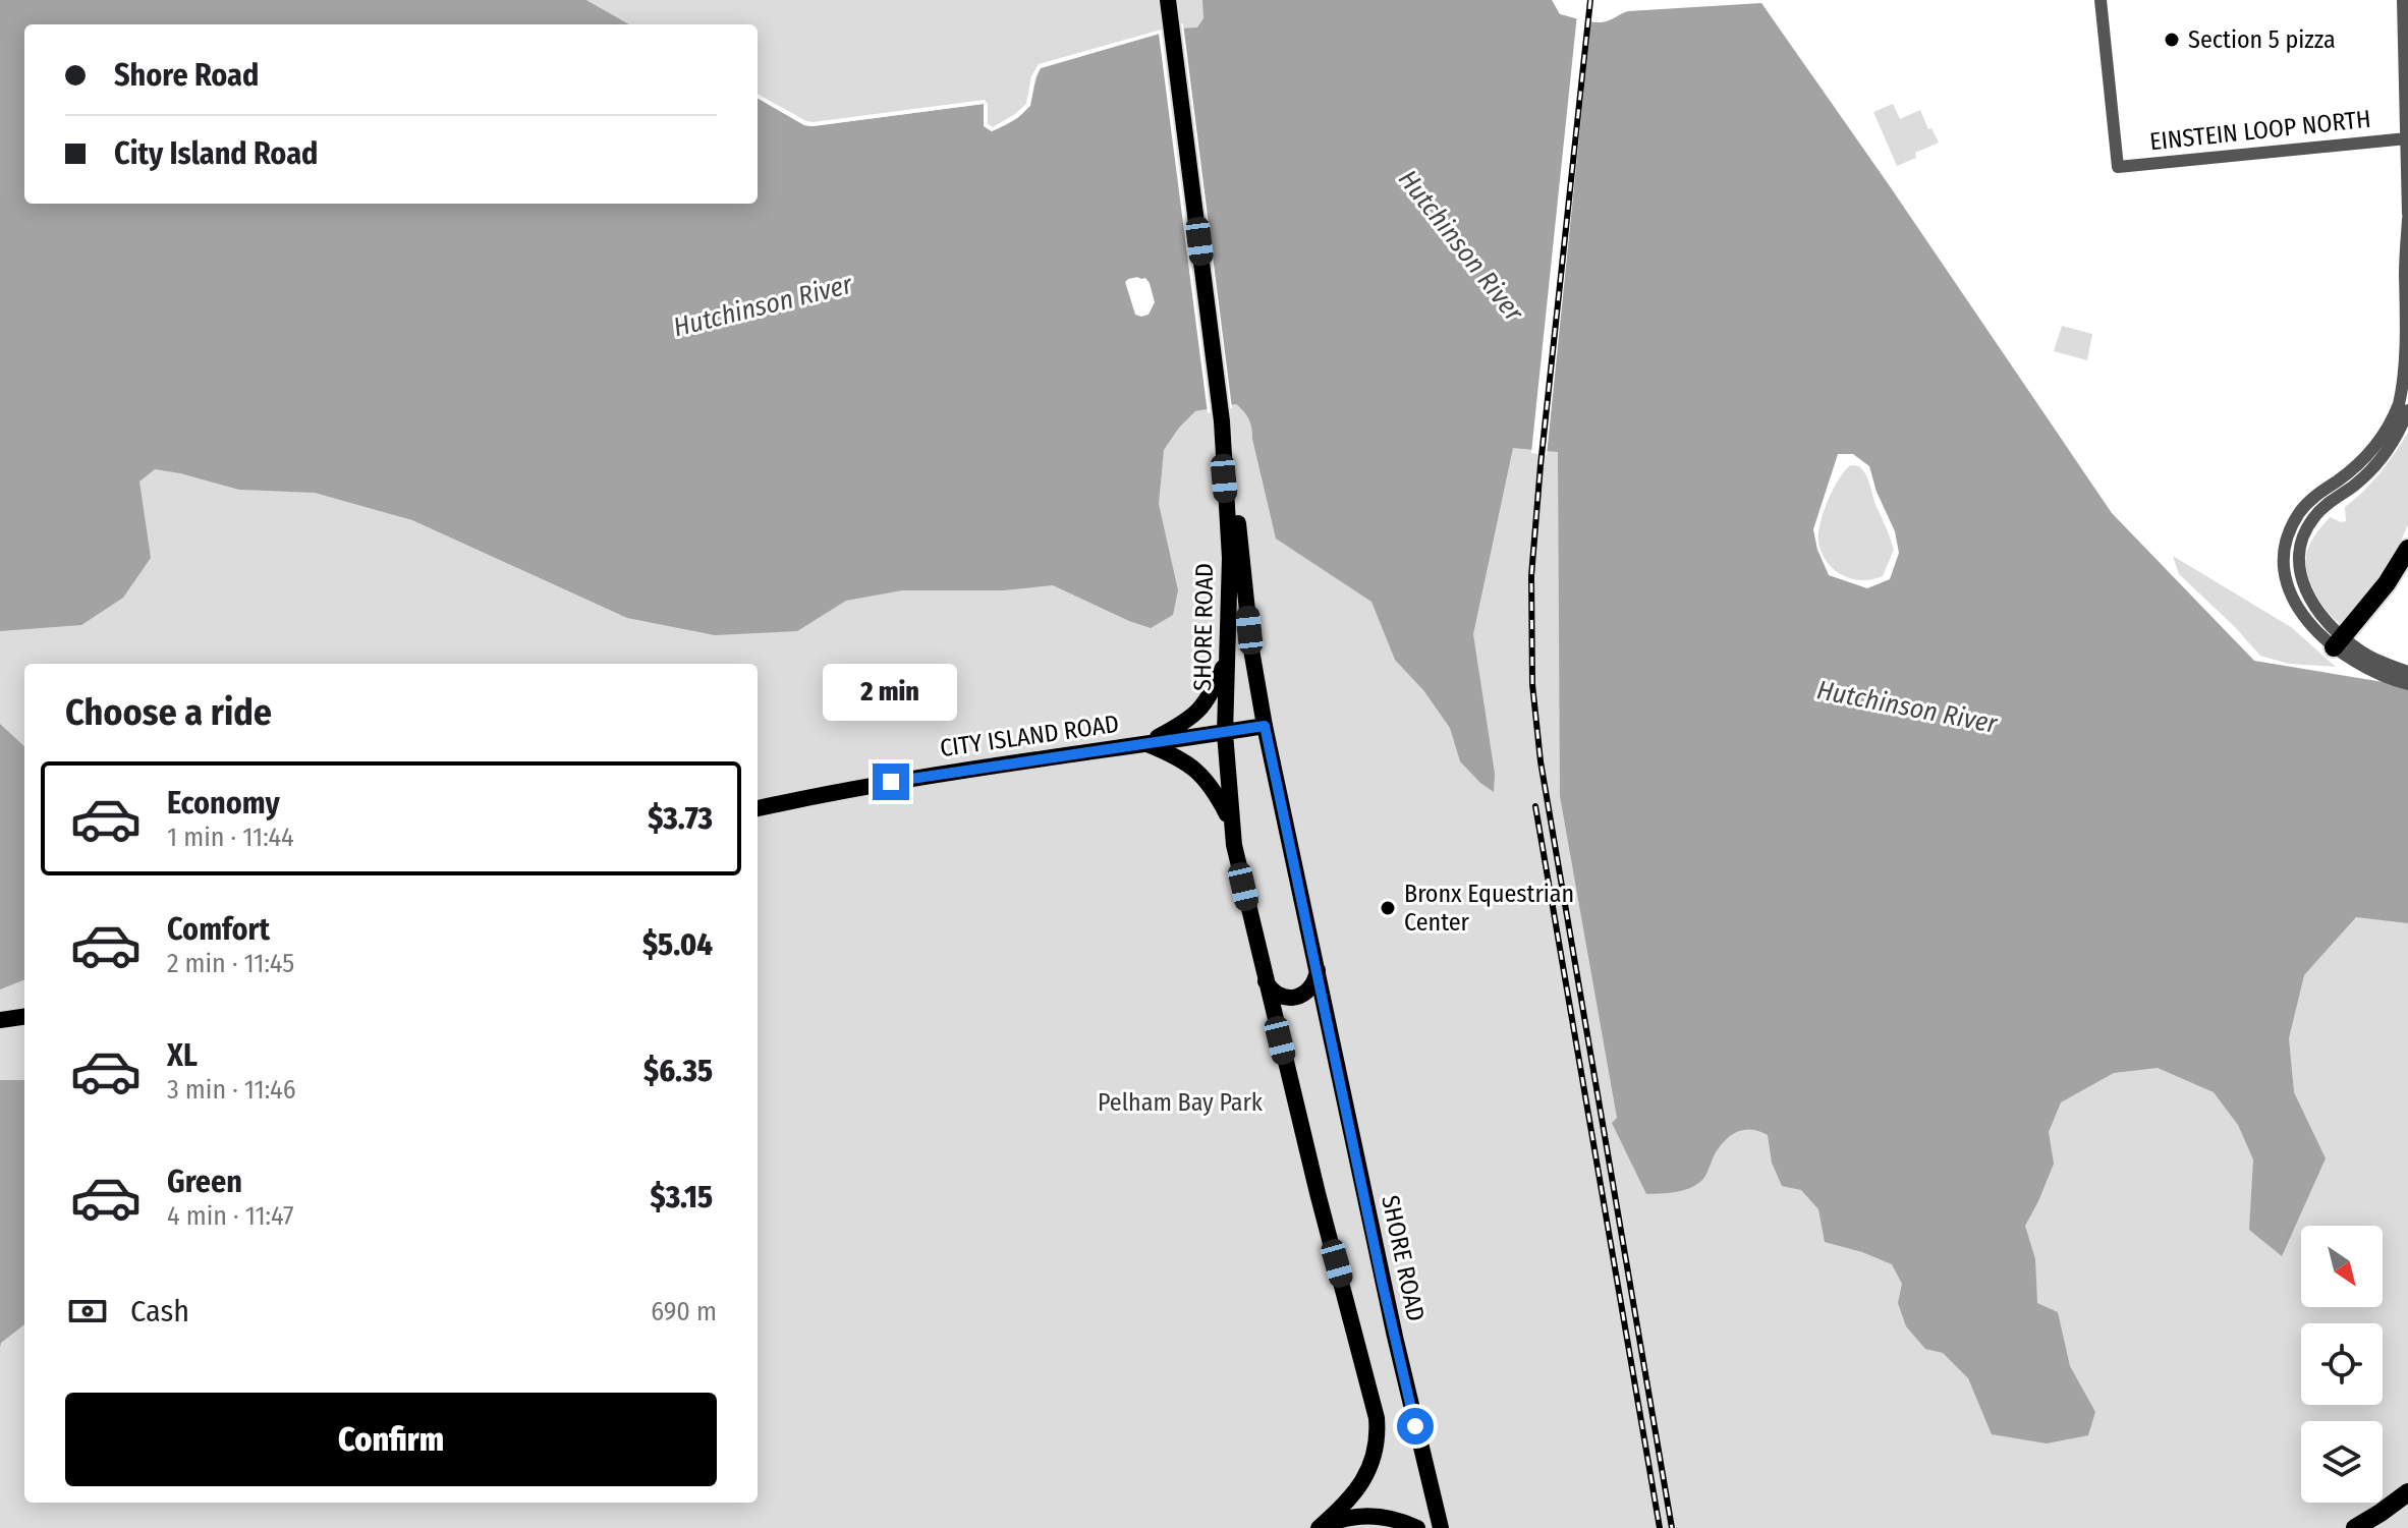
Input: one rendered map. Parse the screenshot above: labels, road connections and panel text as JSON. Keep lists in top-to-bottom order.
{
  "streets": {
    "main road": ["SHORE ROAD", "CITY ISLAND ROAD"],
    "street": ["EINSTEIN LOOP NORTH"]
  },
  "crossings": [
    ["SHORE ROAD", "CITY ISLAND ROAD"]
  ],
  "water": ["Hutchinson River"],
  "parks": ["Pelham Bay Park"],
  "places": ["Section 5 pizza", "Bronx Equestrian Center"],
  "north": "bottom right",
  "page": {
    "banner": ["Shore Road", "City Island Road"],
    "bubble": "2 min",
    "heading": "Choose a ride",
    "list": [
      {
        "name": "Economy",
        "note": "1 min · 11:44",
        "value": "$3.73"
      },
      {
        "name": "Comfort",
        "note": "2 min · 11:45",
        "value": "$5.04"
      },
      {
        "name": "XL",
        "note": "3 min · 11:46",
        "value": "$6.35"
      },
      {
        "name": "Green",
        "note": "4 min · 11:47",
        "value": "$3.15"
      }
    ],
    "pay": ["Cash", "690 m"],
    "buttons": "Confirm"
  }
}
